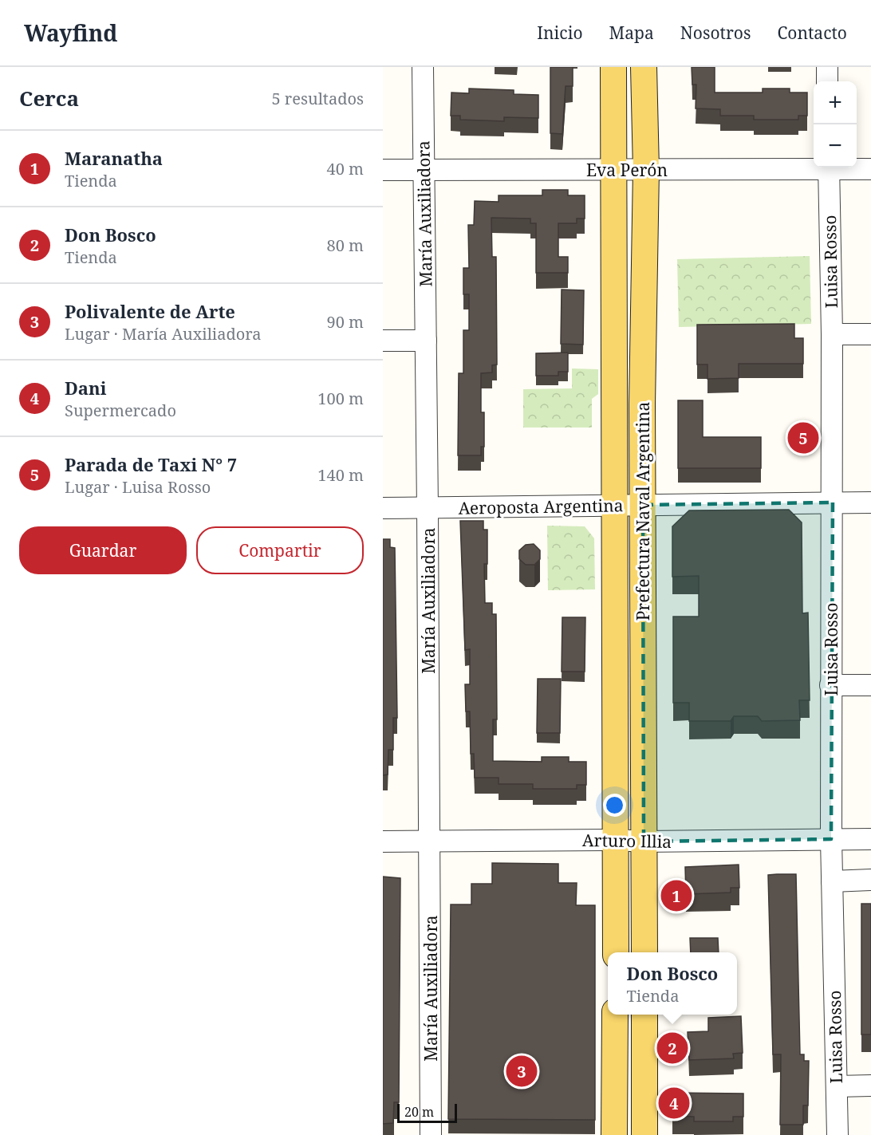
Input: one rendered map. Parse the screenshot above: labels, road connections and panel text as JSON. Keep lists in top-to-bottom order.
{
  "streets": {
    "main road": ["Prefectura Naval Argentina"],
    "street": [
      "Eva Perón",
      "María Auxiliadora",
      "Luisa Rosso",
      "Aeroposta Argentina",
      "Arturo Illia"
    ]
  },
  "crossings": [
    ["Eva Perón", "María Auxiliadora"],
    ["Eva Perón", "Prefectura Naval Argentina"],
    ["María Auxiliadora", "Aeroposta Argentina"],
    ["María Auxiliadora", "Arturo Illia"],
    ["Luisa Rosso", "Aeroposta Argentina"],
    ["Luisa Rosso", "Arturo Illia"],
    ["Aeroposta Argentina", "Prefectura Naval Argentina"],
    ["Prefectura Naval Argentina", "Arturo Illia"]
  ],
  "scale_bar": "20 m",
  "page": {
    "header": "Wayfind",
    "nav": [
      "Inicio",
      "Mapa",
      "Nosotros",
      "Contacto"
    ],
    "heading": ["Cerca", "5 resultados"],
    "map_buttons": ["+", "−"],
    "list": [
      {
        "mark": "1",
        "name": "Maranatha",
        "note": "Tienda",
        "value": "40 m"
      },
      {
        "mark": "2",
        "name": "Don Bosco",
        "note": "Tienda",
        "value": "80 m"
      },
      {
        "mark": "3",
        "name": "Polivalente de Arte",
        "note": "Lugar · María Auxiliadora",
        "value": "90 m"
      },
      {
        "mark": "4",
        "name": "Dani",
        "note": "Supermercado",
        "value": "100 m"
      },
      {
        "mark": "5",
        "name": "Parada de Taxi N° 7",
        "note": "Lugar · Luisa Rosso",
        "value": "140 m"
      }
    ],
    "pins": [
      "5",
      "1",
      "2",
      "3",
      "4"
    ],
    "buttons": ["Guardar", "Compartir"],
    "popup": ["Don Bosco", "Tienda"],
    "scale": "20 m"
  }
}
